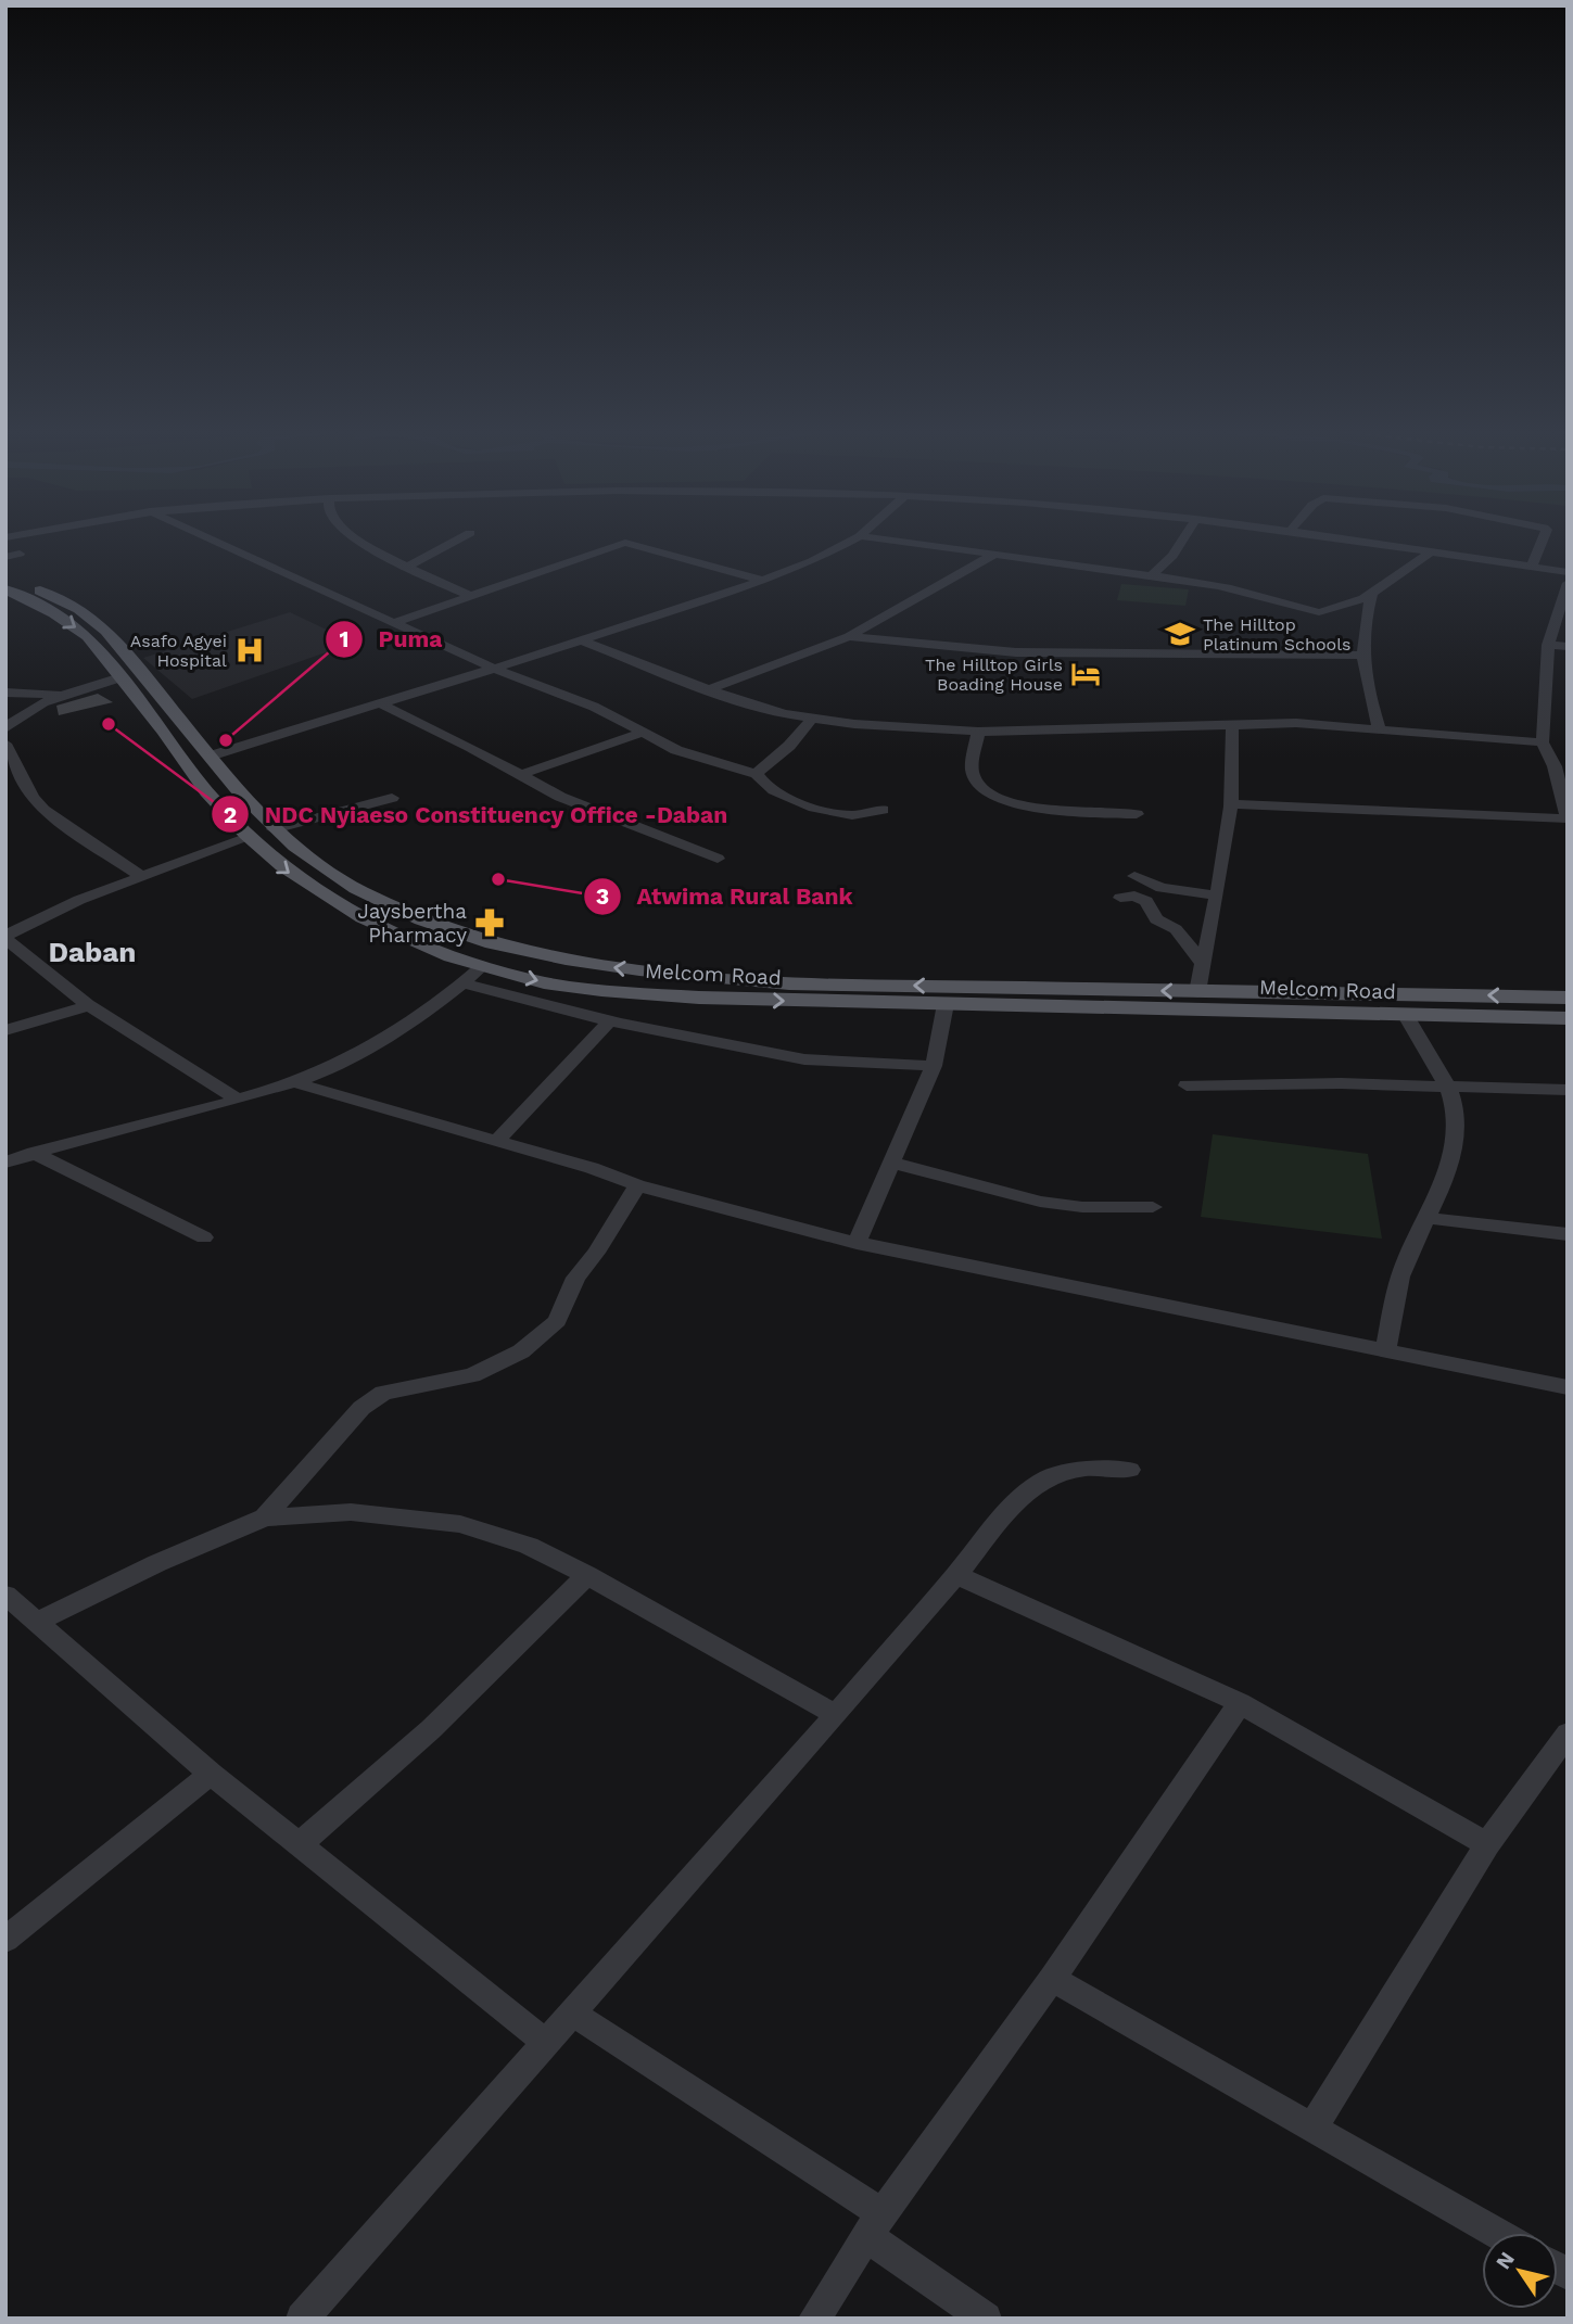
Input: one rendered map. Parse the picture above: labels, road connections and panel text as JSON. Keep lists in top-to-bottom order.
{
  "streets": {
    "main road": ["Melcom Road"]
  },
  "districts": ["Daban"],
  "places": {
    "school or university": ["The Hilltop Platinum Schools"],
    "hospital": ["Asafo Agyei Hospital"],
    "hotel": ["The Hilltop Girls Boading House"],
    "other": ["NDC Nyiaeso Constituency Office -Daban", "Puma", "Atwima Rural Bank"],
    "pharmacy": ["Jaysbertha Pharmacy"]
  },
  "north": "top left"
}
